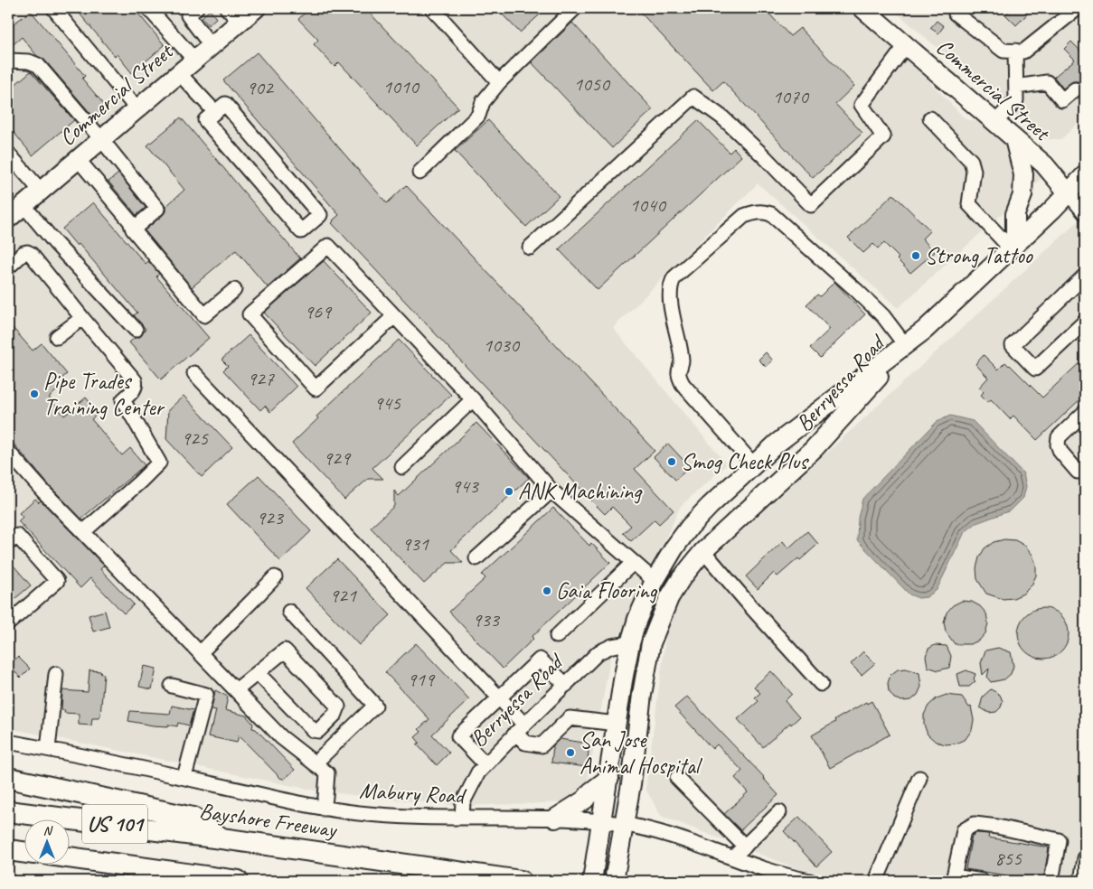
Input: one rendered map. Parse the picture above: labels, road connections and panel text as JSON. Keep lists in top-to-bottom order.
{
  "streets": {
    "highway": ["Bayshore Freeway", "US 101"],
    "main road": ["Commercial Street", "Berryessa Road"],
    "street": ["Mabury Road"]
  },
  "crossings": [
    ["Commercial Street", "Berryessa Road"],
    ["Berryessa Road", "Mabury Road"]
  ],
  "places": [
    "Strong Tattoo",
    "Pipe Trades Training Center",
    "Smog Check Plus",
    "ANK Machining",
    "Gaia Flooring",
    "San Jose Animal Hospital"
  ],
  "house_numbers": [
    "1050",
    "1010",
    "902",
    "1070",
    "1040",
    "969",
    "1030",
    "927",
    "945",
    "925",
    "929",
    "943",
    "923",
    "931",
    "921",
    "933",
    "919",
    "855"
  ],
  "north": "top"
}
